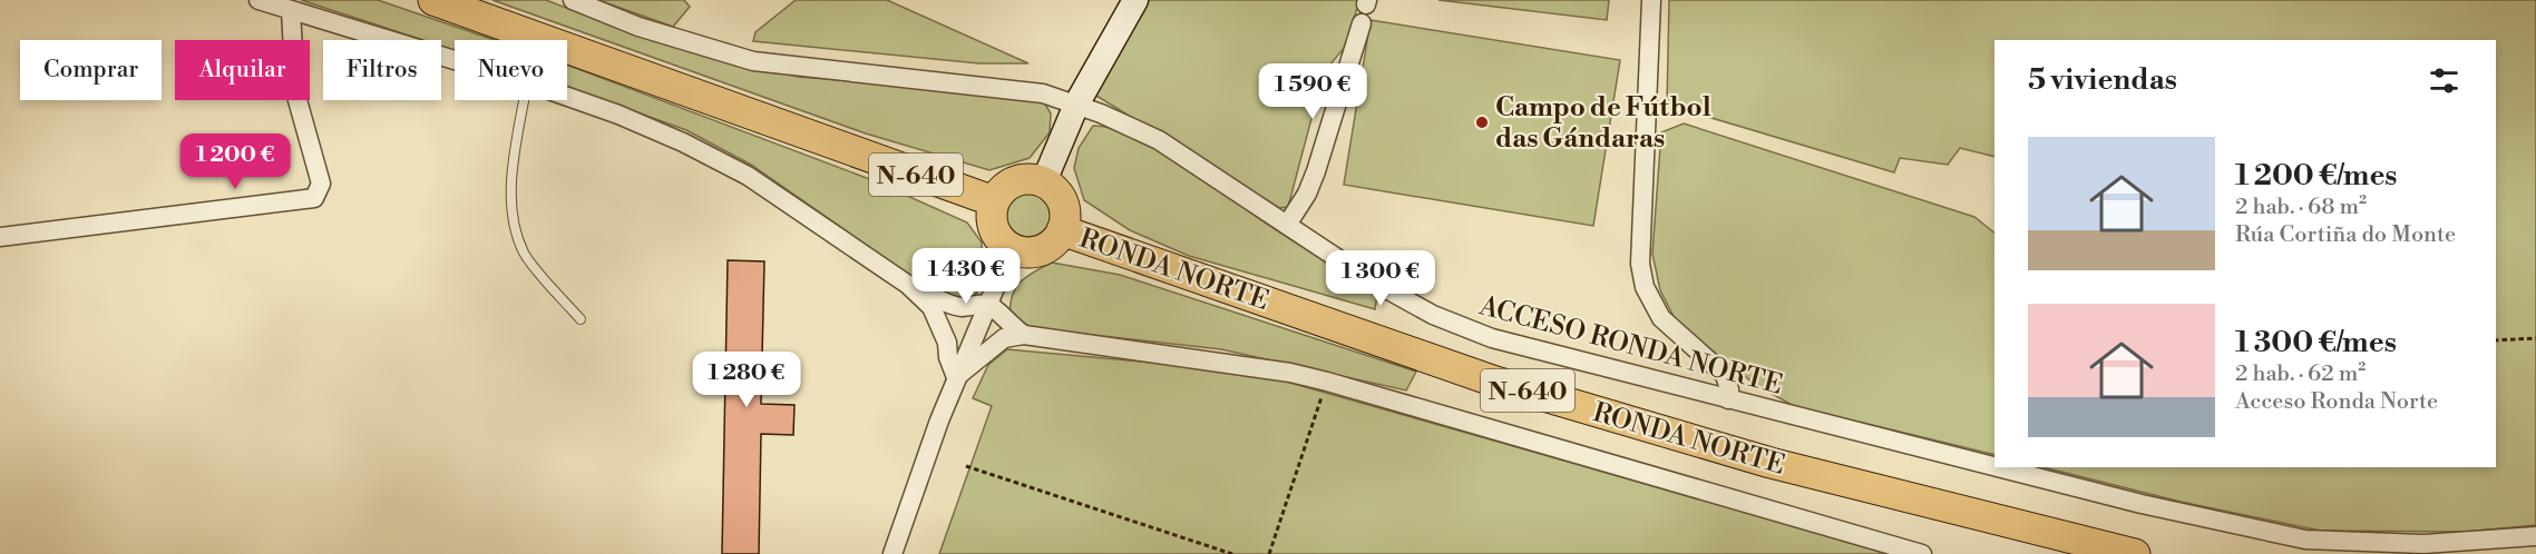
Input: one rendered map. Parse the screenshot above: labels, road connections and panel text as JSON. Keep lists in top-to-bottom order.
{
  "streets": {
    "highway": ["N-640", "RONDA NORTE"],
    "street": ["ACCESO RONDA NORTE"]
  },
  "crossings": [
    ["N-640", "RONDA NORTE"]
  ],
  "places": ["Campo de Fútbol das Gándaras"],
  "page": {
    "chip": [
      "Comprar",
      "Alquilar",
      "Filtros",
      "Nuevo"
    ],
    "heading": "5 viviendas",
    "price": [
      "1 590 €",
      "1 200 €",
      "1 430 €",
      "1 300 €",
      "1 280 €"
    ],
    "list": [
      {
        "name": "1 200 €/mes",
        "note": "2 hab. · 68 m² · Rúa Cortiña do Monte"
      },
      {
        "name": "1 300 €/mes",
        "note": "2 hab. · 62 m² · Acceso Ronda Norte"
      }
    ]
  }
}
